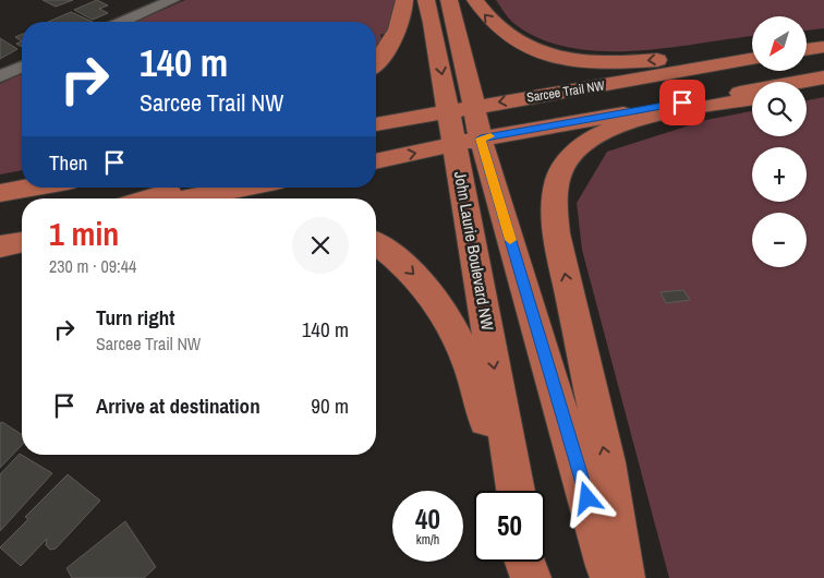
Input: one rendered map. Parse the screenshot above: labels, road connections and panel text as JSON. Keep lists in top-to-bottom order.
{
  "streets": {
    "main road": ["Sarcee Trail NW", "John Laurie Boulevard NW"]
  },
  "crossings": [
    ["Sarcee Trail NW", "John Laurie Boulevard NW"]
  ],
  "north": "bottom left",
  "page": {
    "map_buttons": ["+", "−"],
    "turn": ["140 m", "Sarcee Trail NW"],
    "then": "Then",
    "heading": ["1 min", "230 m · 09:44"],
    "list": [
      {
        "name": "Turn right",
        "note": "Sarcee Trail NW",
        "value": "140 m"
      },
      {
        "name": "Arrive at destination",
        "value": "90 m"
      }
    ],
    "speed": "40 km/h",
    "limit": "50"
  }
}
